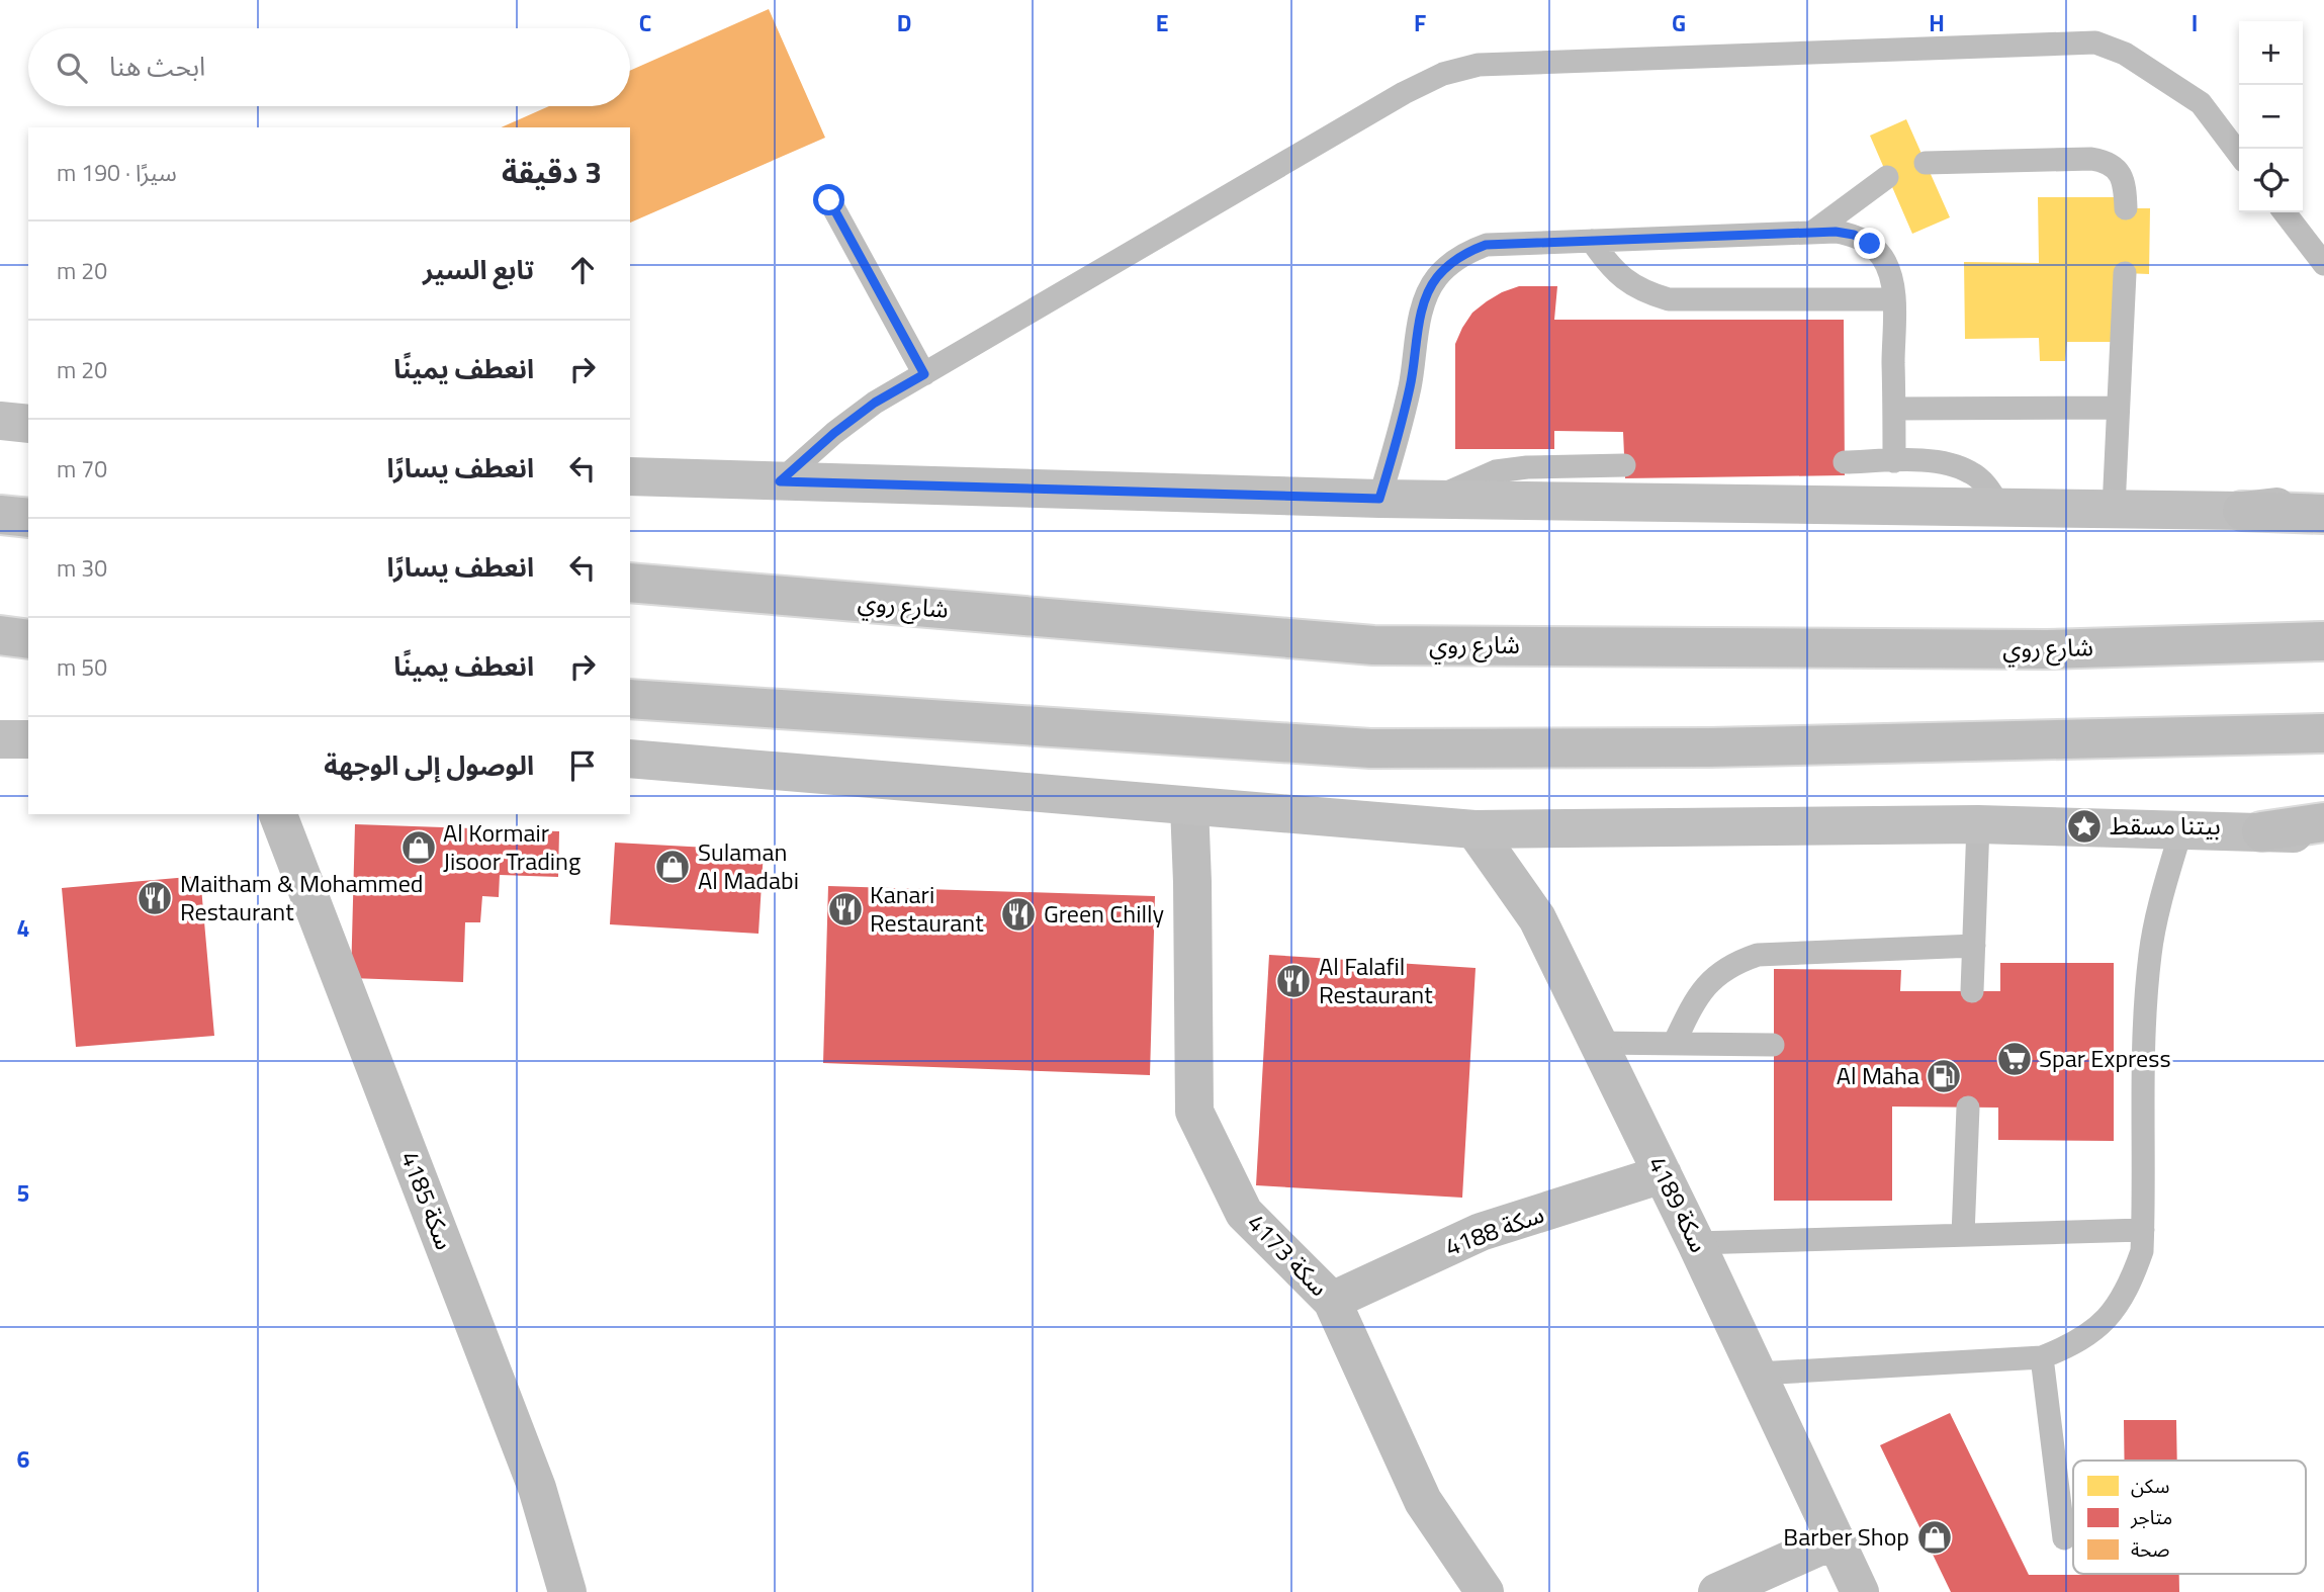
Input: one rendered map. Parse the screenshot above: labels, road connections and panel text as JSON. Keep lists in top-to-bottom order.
{
  "streets": {
    "main road": [
      "شارع روي",
      "سكة 4185",
      "سكة 4189",
      "سكة 4188",
      "سكة 4173"
    ]
  },
  "crossings": [
    ["سكة 4189", "سكة 4188"],
    ["سكة 4188", "سكة 4173"]
  ],
  "places": {
    "place": ["بيتنا مسقط"],
    "shop": ["Al Kormair Jisoor Trading", "Sulaman Al Madabi", "Barber Shop"],
    "restaurant": [
      "Maitham & Mohammed Restaurant",
      "Kanari Restaurant",
      "Green Chilly",
      "Al Falafil Restaurant"
    ],
    "supermarket": ["Spar Express"],
    "fuel station": ["Al Maha"]
  },
  "legend": ["سكن", "متاجر", "صحة"],
  "page": {
    "map_buttons": ["+", "−"],
    "search": "ابحث هنا",
    "heading": ["3 دقيقة", "سيرًا · 190 m"],
    "list": [
      ["تابع السير", "20 m"],
      ["انعطف يمينًا", "20 m"],
      ["انعطف يسارًا", "70 m"],
      ["انعطف يسارًا", "30 m"],
      ["انعطف يمينًا", "50 m"],
      "الوصول إلى الوجهة"
    ]
  },
  "grid": {
    "columns": [
      "C",
      "D",
      "E",
      "F",
      "G",
      "H",
      "I"
    ],
    "rows": ["4", "5", "6"]
  }
}
